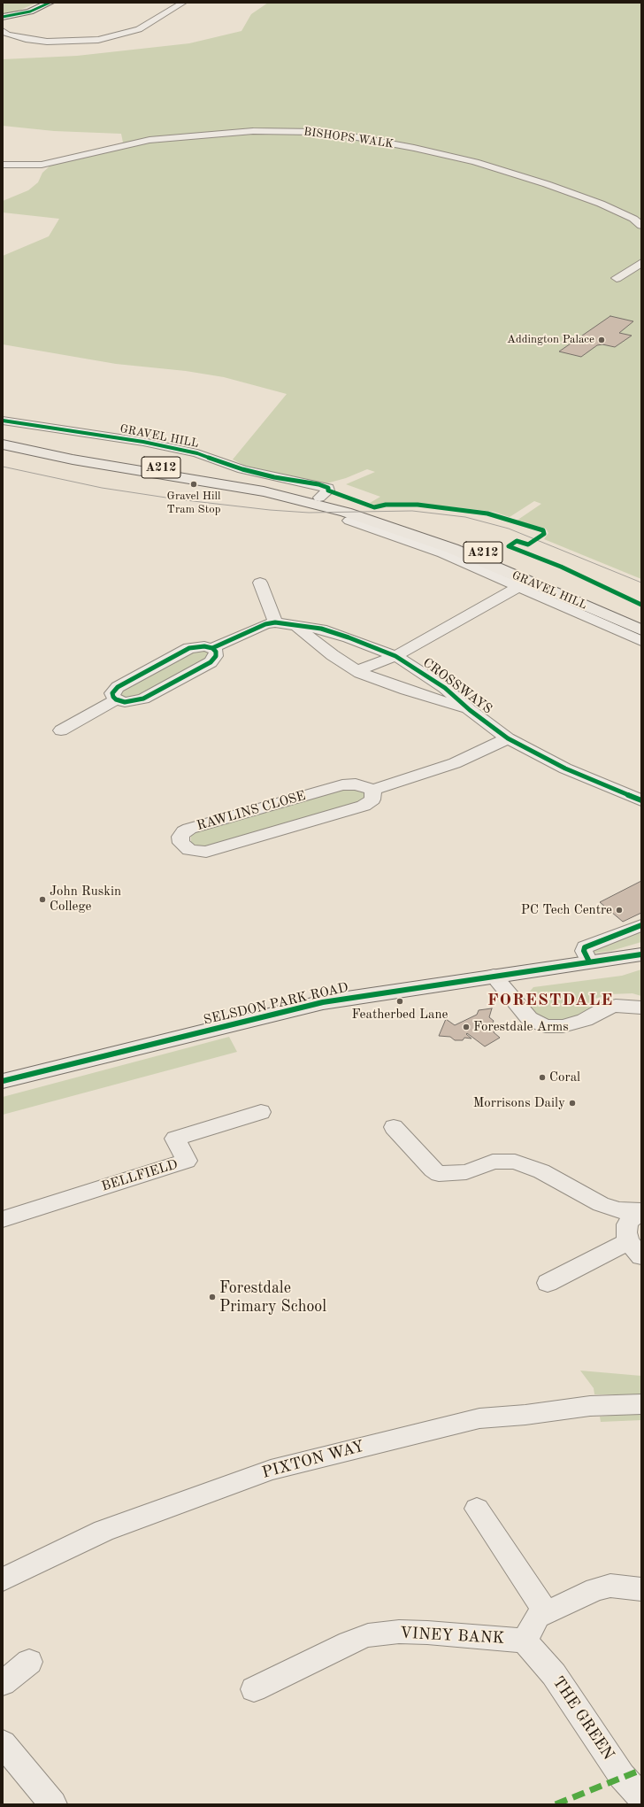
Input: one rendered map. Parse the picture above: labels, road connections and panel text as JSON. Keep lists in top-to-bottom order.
{
  "streets": {
    "main road": ["GRAVEL HILL", "A212", "SELSDON PARK ROAD"],
    "street": [
      "BISHOPS WALK",
      "CROSSWAYS",
      "RAWLINS CLOSE",
      "BELLFIELD",
      "PIXTON WAY",
      "VINEY BANK",
      "THE GREEN"
    ]
  },
  "crossings": [
    ["VINEY BANK", "THE GREEN"]
  ],
  "districts": ["FORESTDALE"],
  "places": [
    "Addington Palace",
    "Gravel Hill Tram Stop",
    "John Ruskin College",
    "PC Tech Centre",
    "Featherbed Lane",
    "Forestdale Arms",
    "Coral",
    "Morrisons Daily",
    "Forestdale Primary School"
  ]
}
